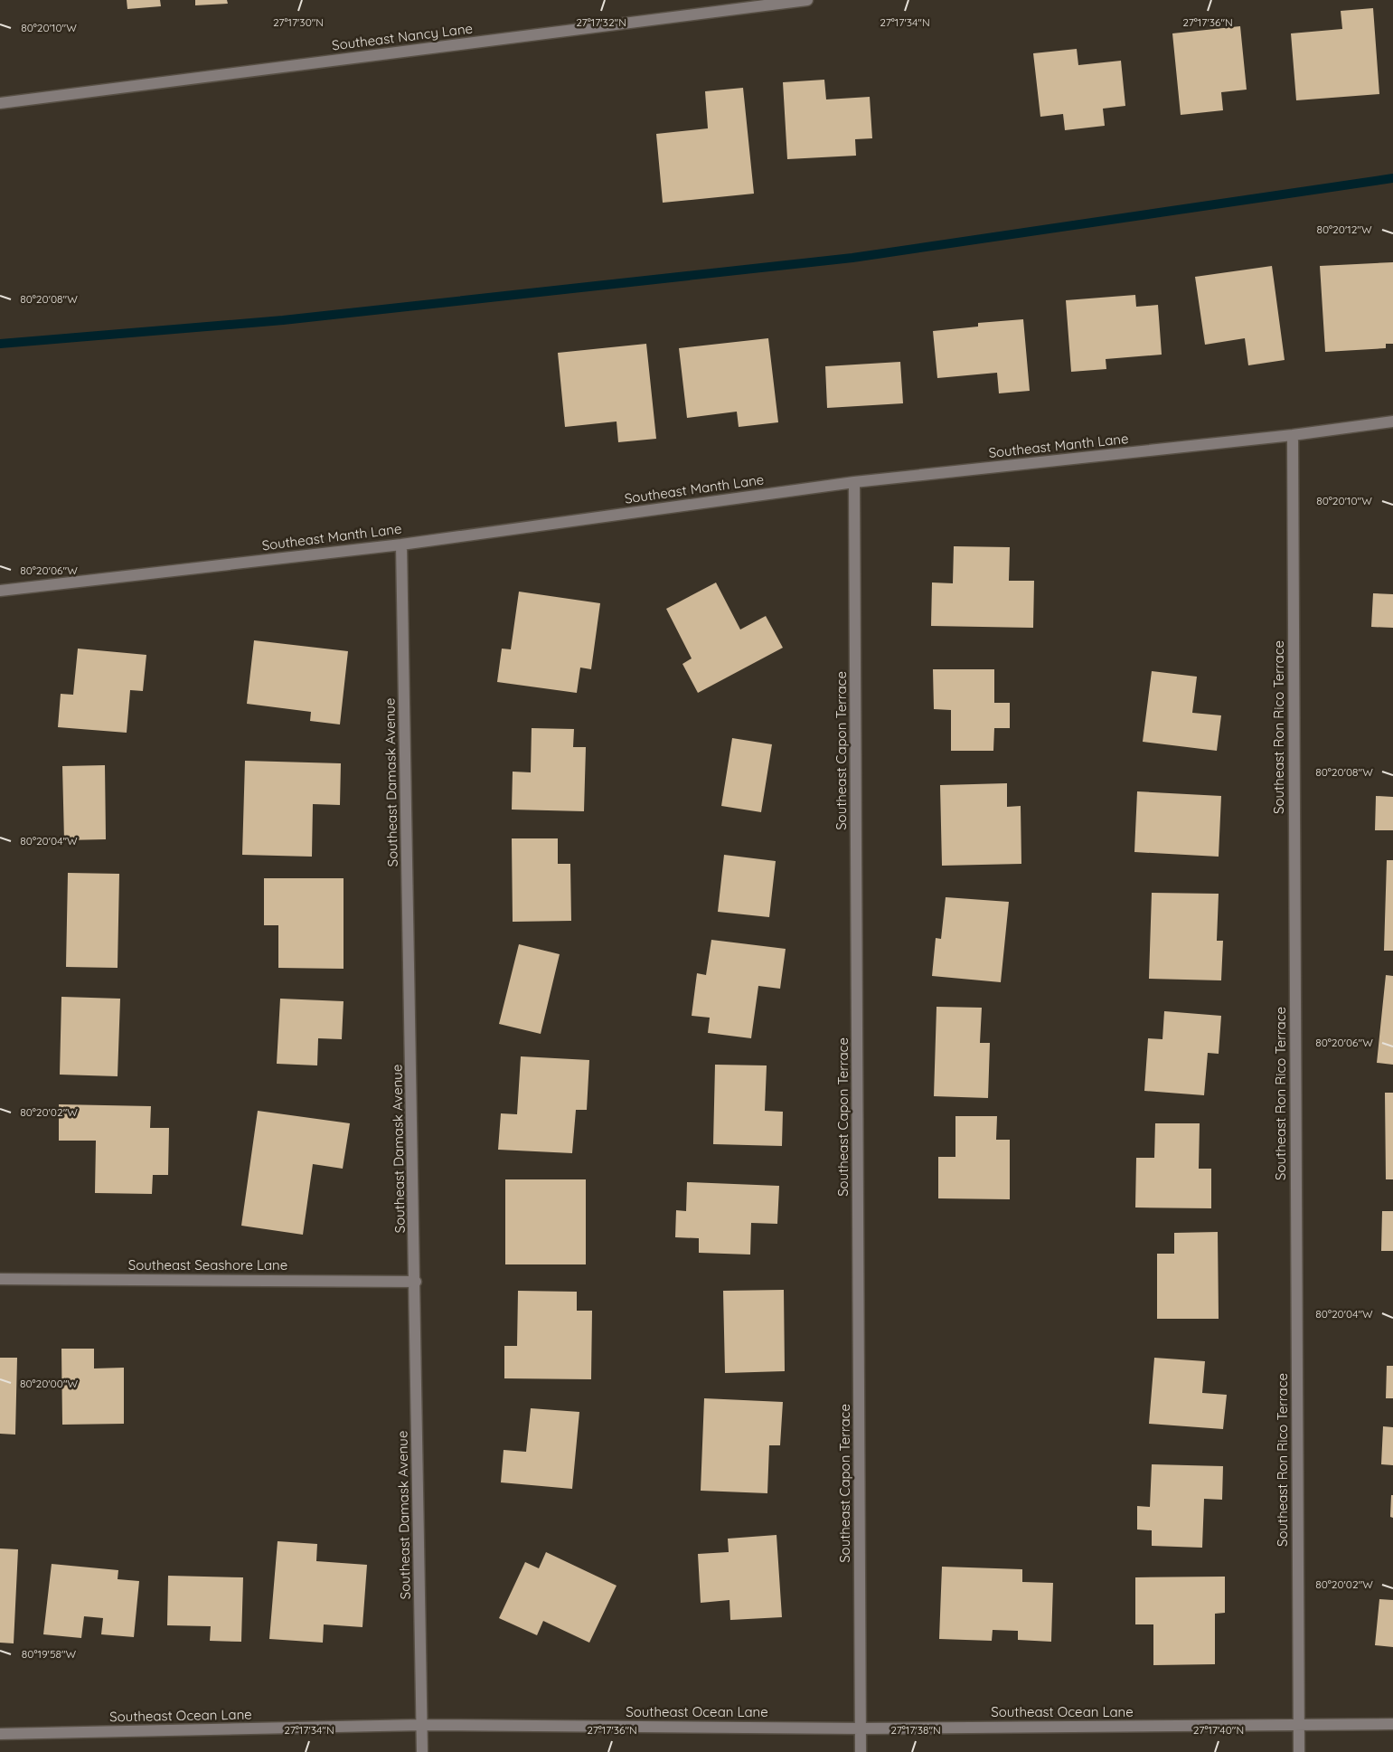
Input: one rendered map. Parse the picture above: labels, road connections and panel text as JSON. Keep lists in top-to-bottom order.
{
  "streets": {
    "street": [
      "Southeast Nancy Lane",
      "Southeast Manth Lane",
      "Southeast Ron Rico Terrace",
      "Southeast Capon Terrace",
      "Southeast Damask Avenue",
      "Southeast Seashore Lane",
      "Southeast Ocean Lane"
    ]
  },
  "crossings": [
    ["Southeast Manth Lane", "Southeast Ron Rico Terrace"],
    ["Southeast Manth Lane", "Southeast Capon Terrace"],
    ["Southeast Manth Lane", "Southeast Damask Avenue"],
    ["Southeast Ron Rico Terrace", "Southeast Ocean Lane"],
    ["Southeast Capon Terrace", "Southeast Ocean Lane"],
    ["Southeast Damask Avenue", "Southeast Seashore Lane"],
    ["Southeast Damask Avenue", "Southeast Ocean Lane"]
  ],
  "coordinates": [
    "27°17'30\"N",
    "27°17'32\"N",
    "27°17'34\"N",
    "27°17'36\"N",
    "80°20'10\"W",
    "80°20'12\"W",
    "80°20'08\"W",
    "80°20'06\"W",
    "80°20'04\"W",
    "80°20'02\"W",
    "80°20'00\"W",
    "80°19'58\"W",
    "27°17'38\"N",
    "27°17'40\"N"
  ]
}
